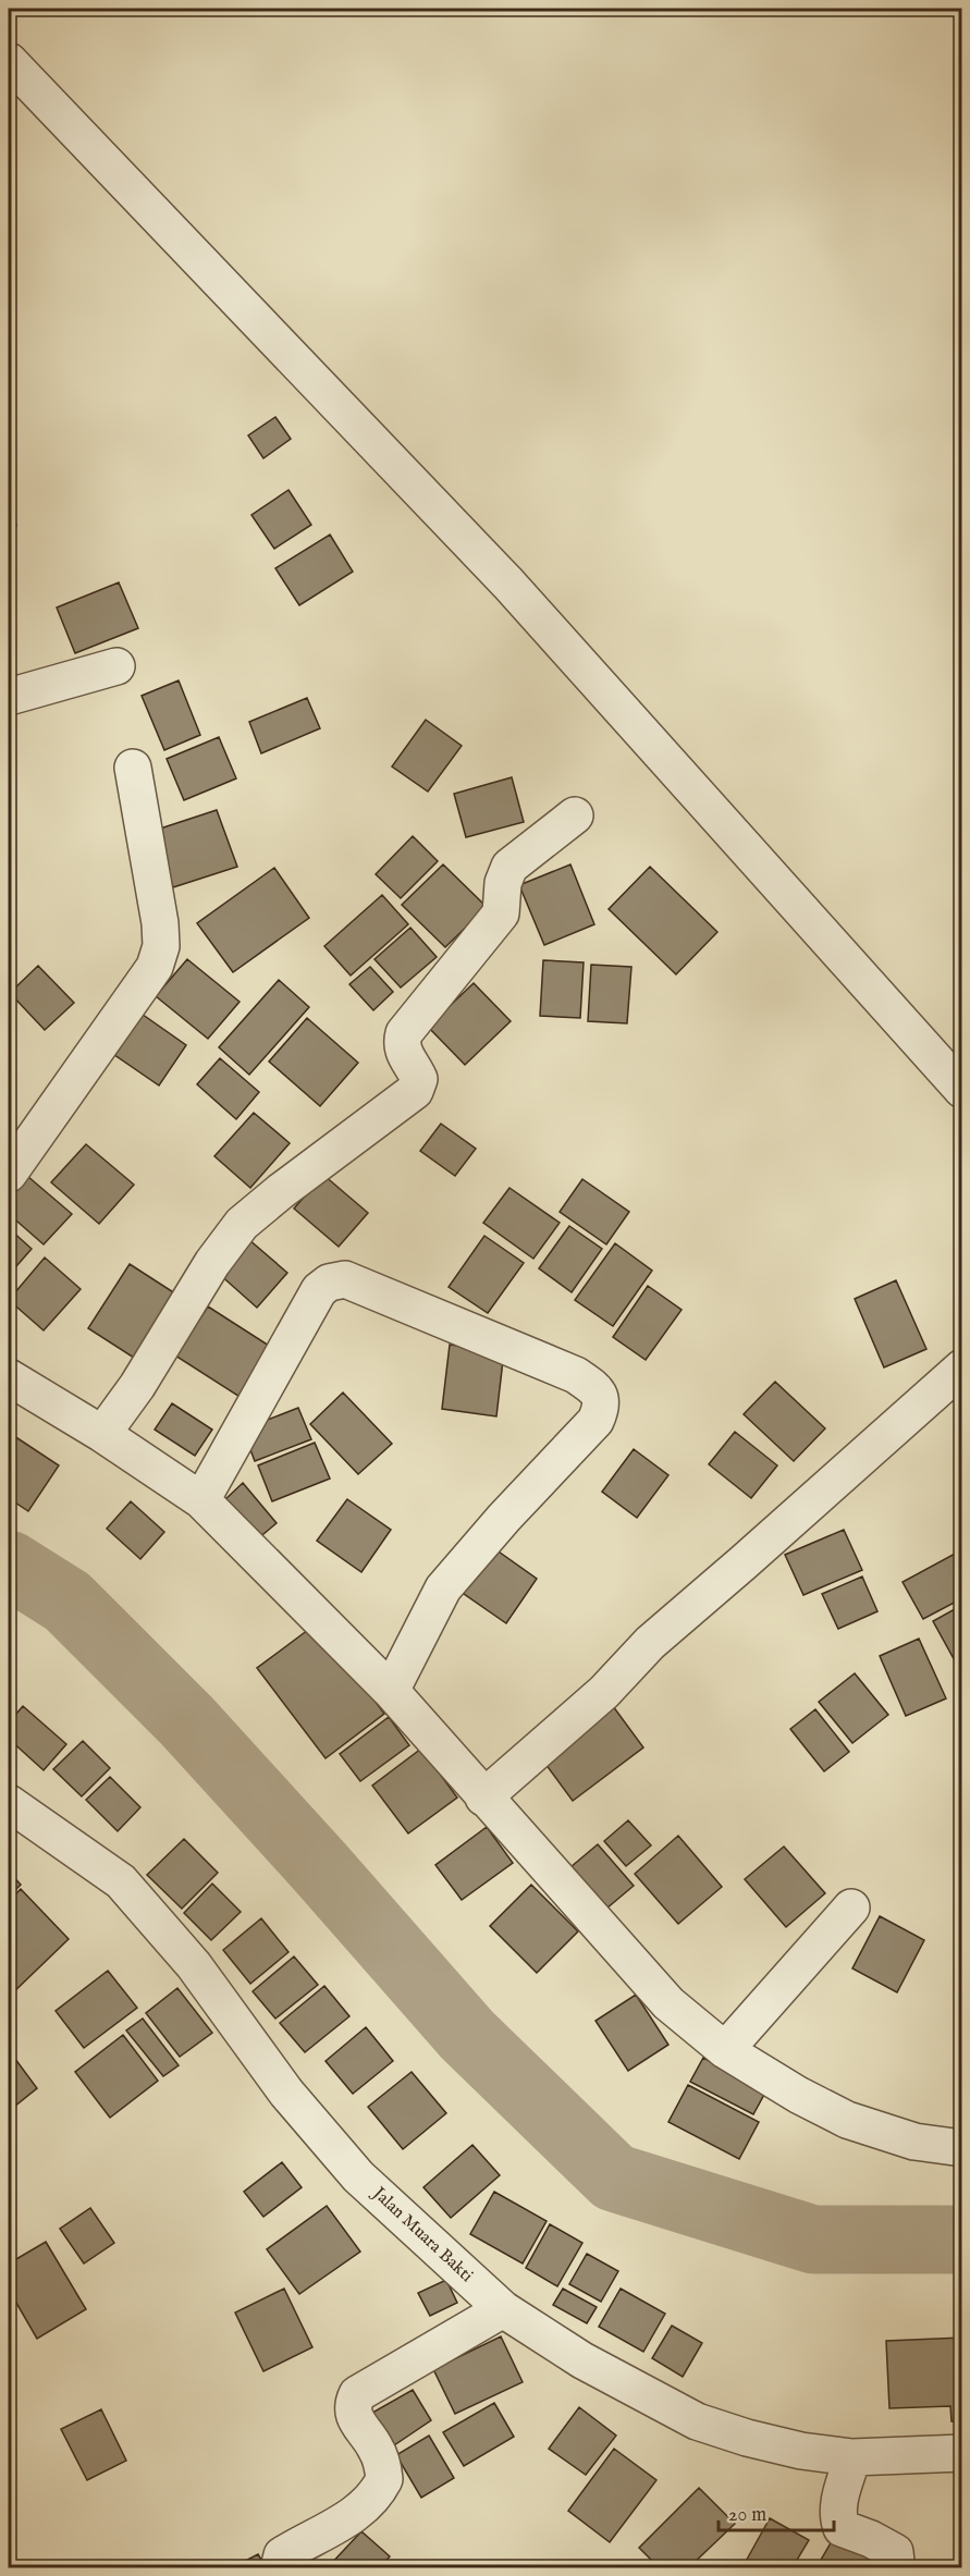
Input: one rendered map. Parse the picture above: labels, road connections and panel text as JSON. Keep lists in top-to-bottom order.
{
  "streets": {
    "street": ["Jalan Muara Bakti"]
  },
  "scale_bar": "20 m"
}
